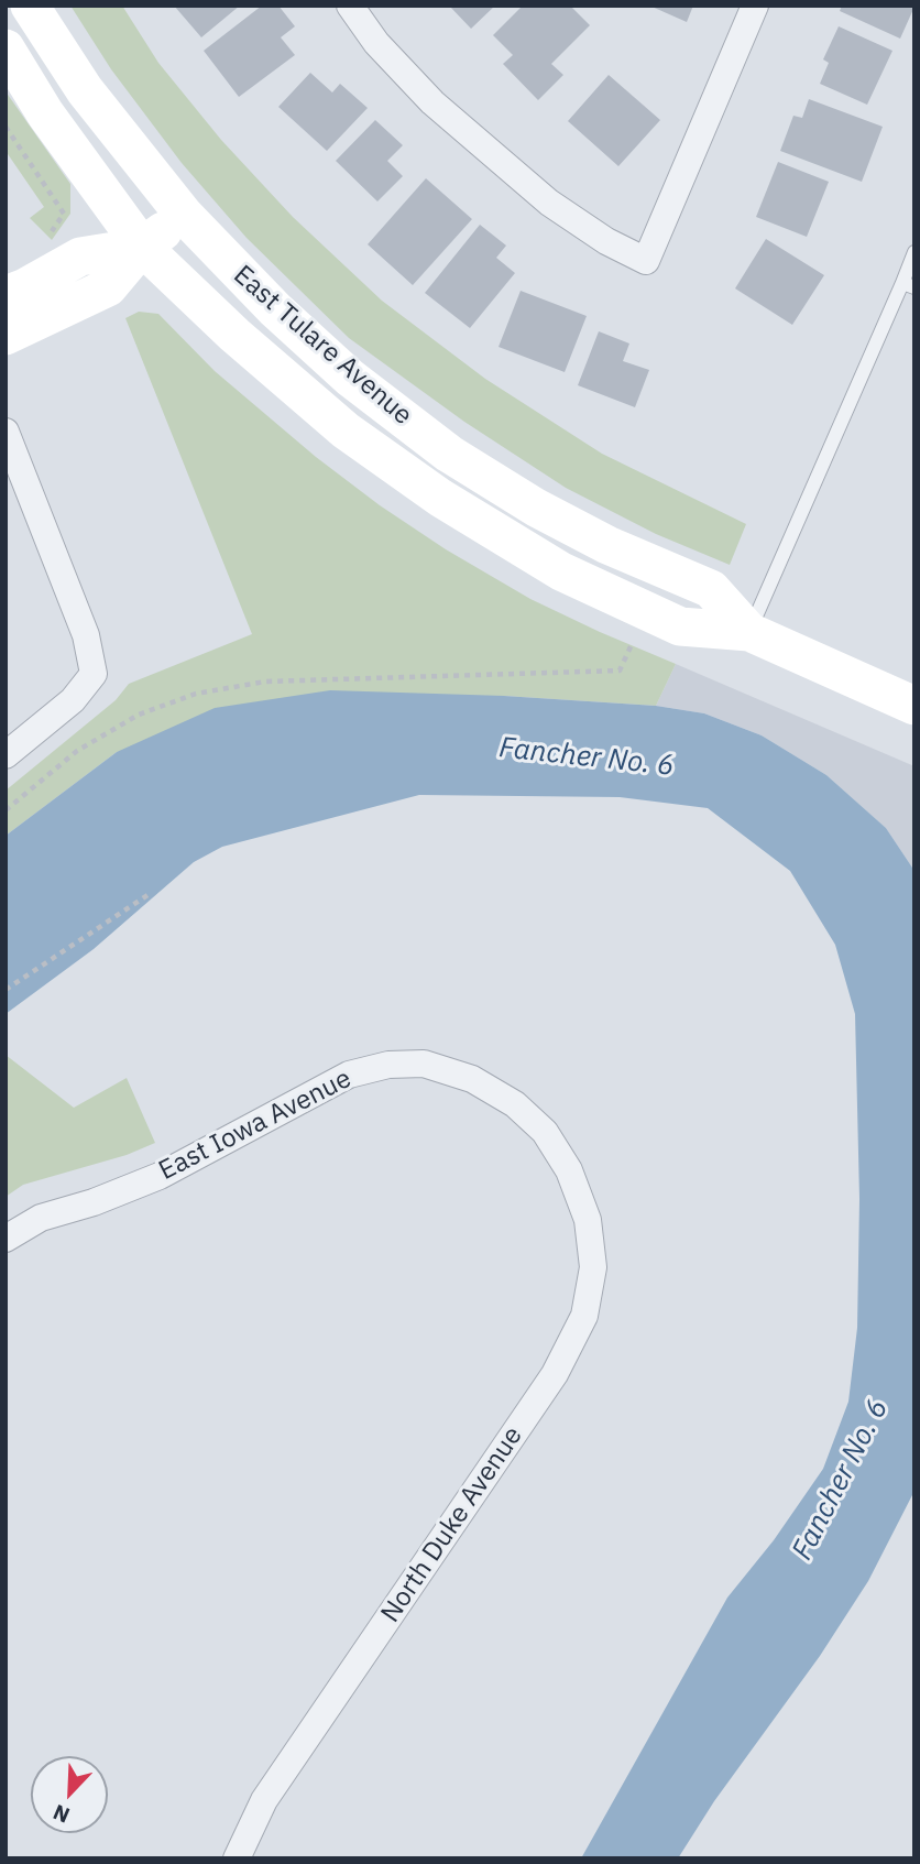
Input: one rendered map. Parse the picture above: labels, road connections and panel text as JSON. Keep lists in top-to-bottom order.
{
  "streets": {
    "street": ["East Tulare Avenue", "East Iowa Avenue", "North Duke Avenue"]
  },
  "crossings": [
    ["East Iowa Avenue", "North Duke Avenue"]
  ],
  "water": ["Fancher No. 6"],
  "north": "bottom left"
}
